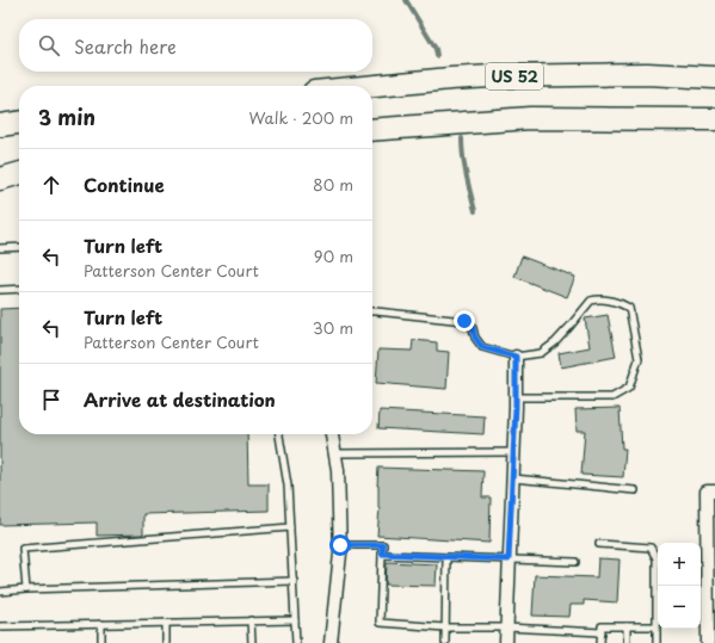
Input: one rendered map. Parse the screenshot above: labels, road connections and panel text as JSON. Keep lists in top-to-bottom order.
{
  "streets": {
    "highway": ["US 52"]
  },
  "page": {
    "search": "Search here",
    "heading": ["3 min", "Walk · 200 m"],
    "list": [
      ["Continue", "80 m"],
      ["Turn left", "Patterson Center Court", "90 m"],
      ["Turn left", "Patterson Center Court", "30 m"],
      "Arrive at destination"
    ],
    "map_buttons": ["+", "−"]
  }
}
